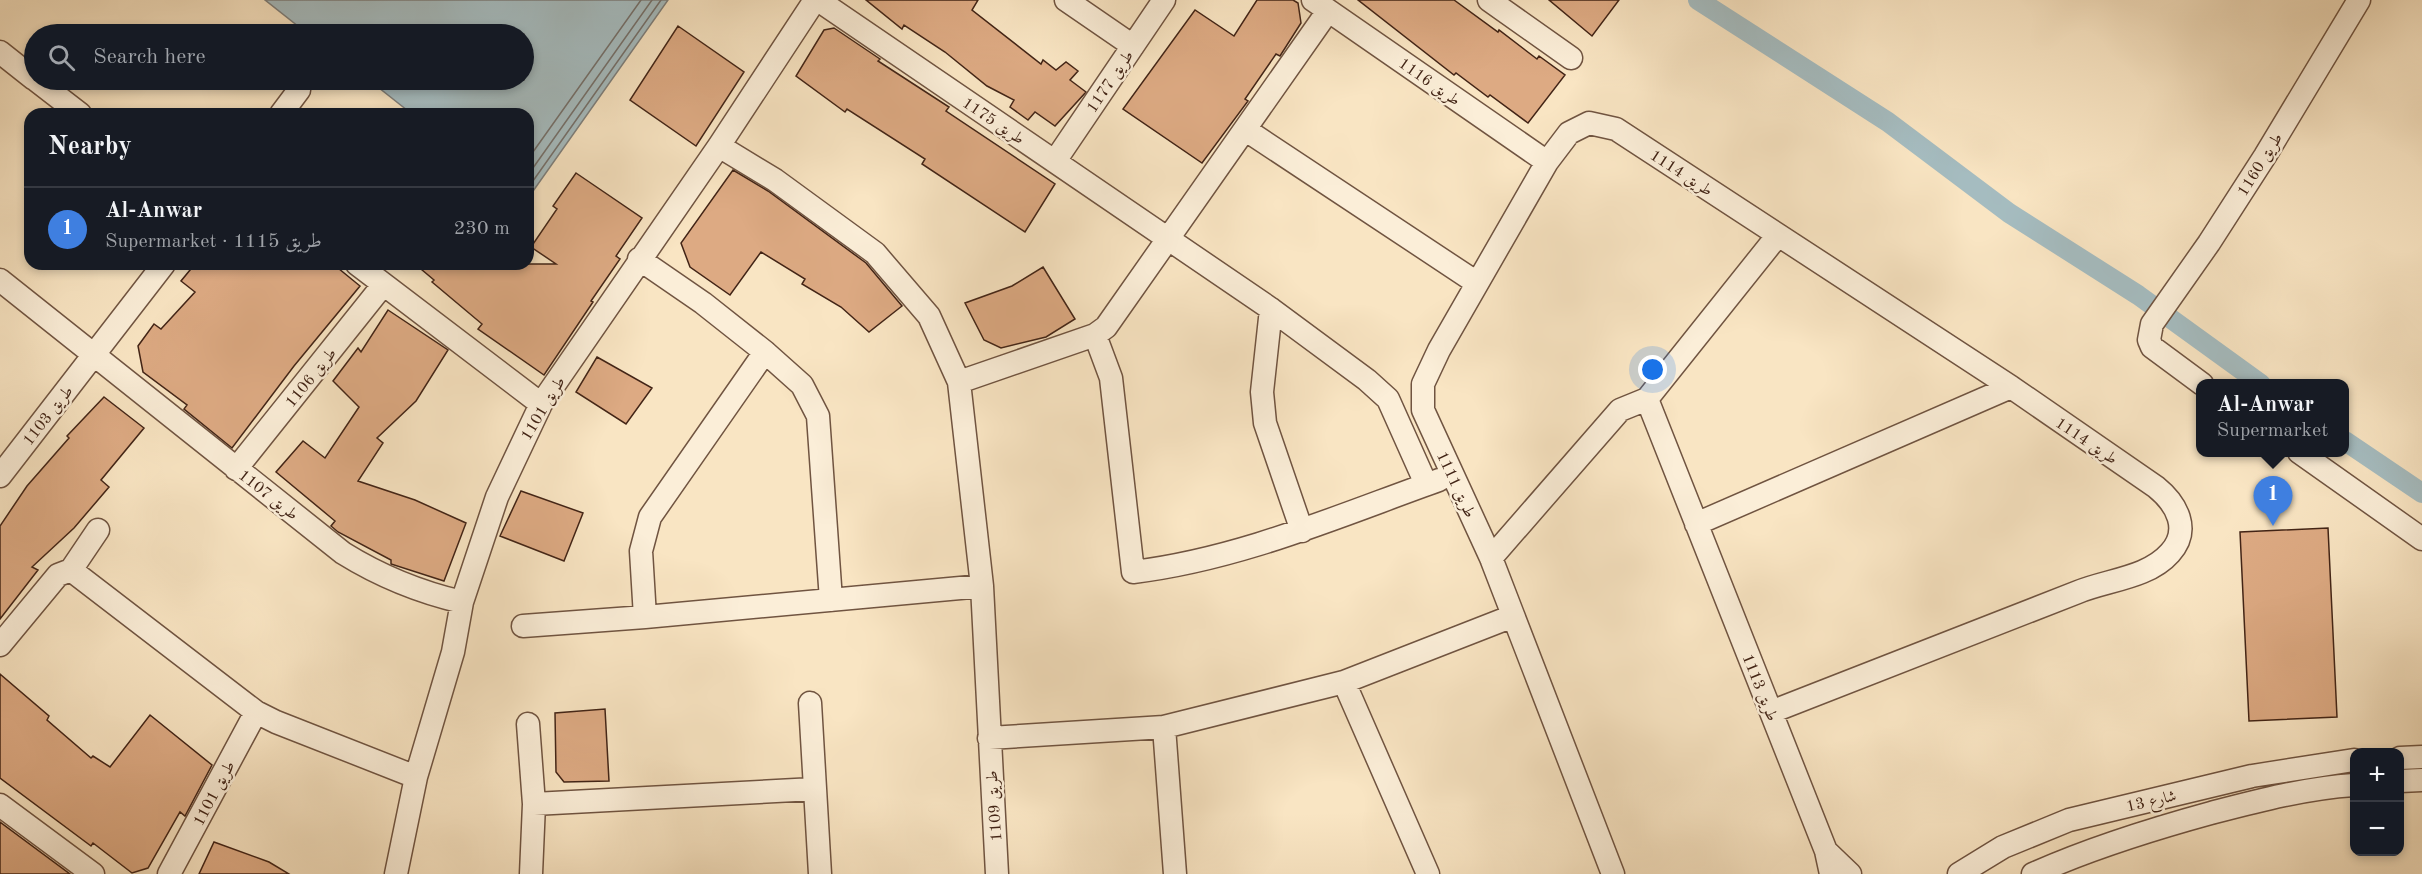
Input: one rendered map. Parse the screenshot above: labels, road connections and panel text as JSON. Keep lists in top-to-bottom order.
{
  "streets": {
    "street": [
      "طريق 1177",
      "طريق 1116",
      "طريق 1175",
      "طريق 1160",
      "طريق 1114",
      "طريق 1106",
      "طريق 1101",
      "طريق 1103",
      "طريق 1111",
      "طريق 1107",
      "طريق 1113",
      "شارع 13",
      "طريق 1109"
    ]
  },
  "crossings": [
    ["طريق 1177", "طريق 1175"],
    ["طريق 1116", "طريق 1111"],
    ["طريق 1175", "طريق 1101"],
    ["طريق 1114", "طريق 1111"],
    ["طريق 1114", "طريق 1113"],
    ["طريق 1106", "طريق 1107"],
    ["طريق 1101", "طريق 1107"],
    ["طريق 1101", "طريق 1109"],
    ["طريق 1103", "طريق 1107"]
  ],
  "page": {
    "search": "Search here",
    "heading": "Nearby",
    "list": [
      {
        "mark": "1",
        "name": "Al-Anwar",
        "note": "Supermarket · طريق 1115",
        "value": "230 m"
      }
    ],
    "popup": ["Al-Anwar", "Supermarket"],
    "pins": "1",
    "map_buttons": ["+", "−"]
  }
}
